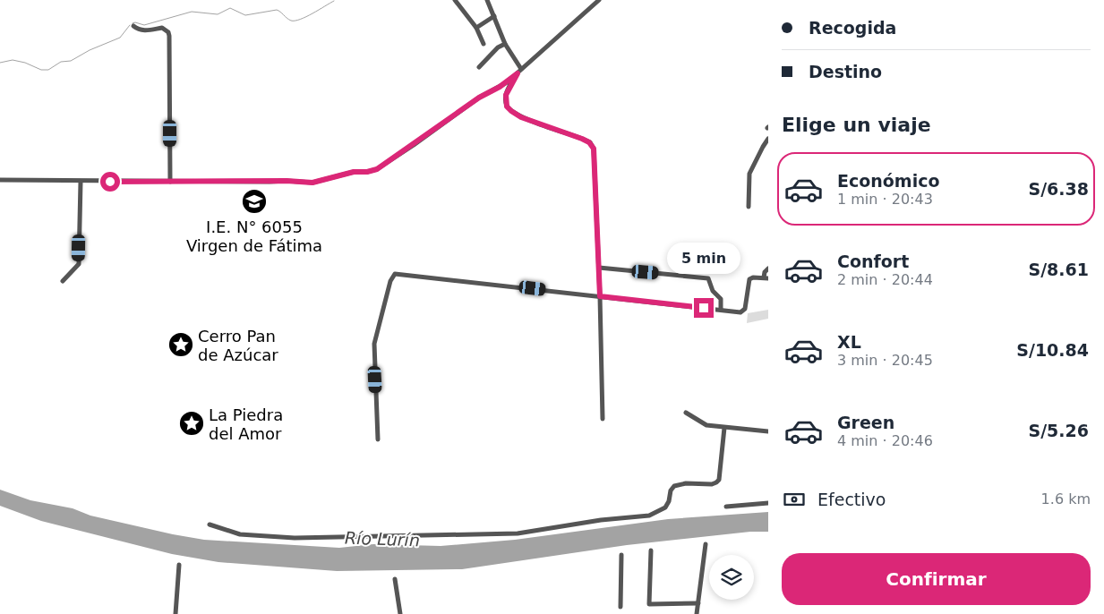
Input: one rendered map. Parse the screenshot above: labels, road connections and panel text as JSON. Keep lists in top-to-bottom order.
{
  "water": ["Río Lurín"],
  "places": {
    "school or university": ["I.E. N° 6055 Virgen de Fátima"],
    "place": ["Cerro Pan de Azúcar", "La Piedra del Amor"]
  },
  "page": {
    "banner": ["Recogida", "Destino"],
    "heading": "Elige un viaje",
    "list": [
      {
        "name": "Económico",
        "note": "1 min · 20:43",
        "value": "S/6.38"
      },
      {
        "name": "Confort",
        "note": "2 min · 20:44",
        "value": "S/8.61"
      },
      {
        "name": "XL",
        "note": "3 min · 20:45",
        "value": "S/10.84"
      },
      {
        "name": "Green",
        "note": "4 min · 20:46",
        "value": "S/5.26"
      }
    ],
    "bubble": "5 min",
    "pay": ["Efectivo", "1.6 km"],
    "buttons": "Confirmar"
  }
}
